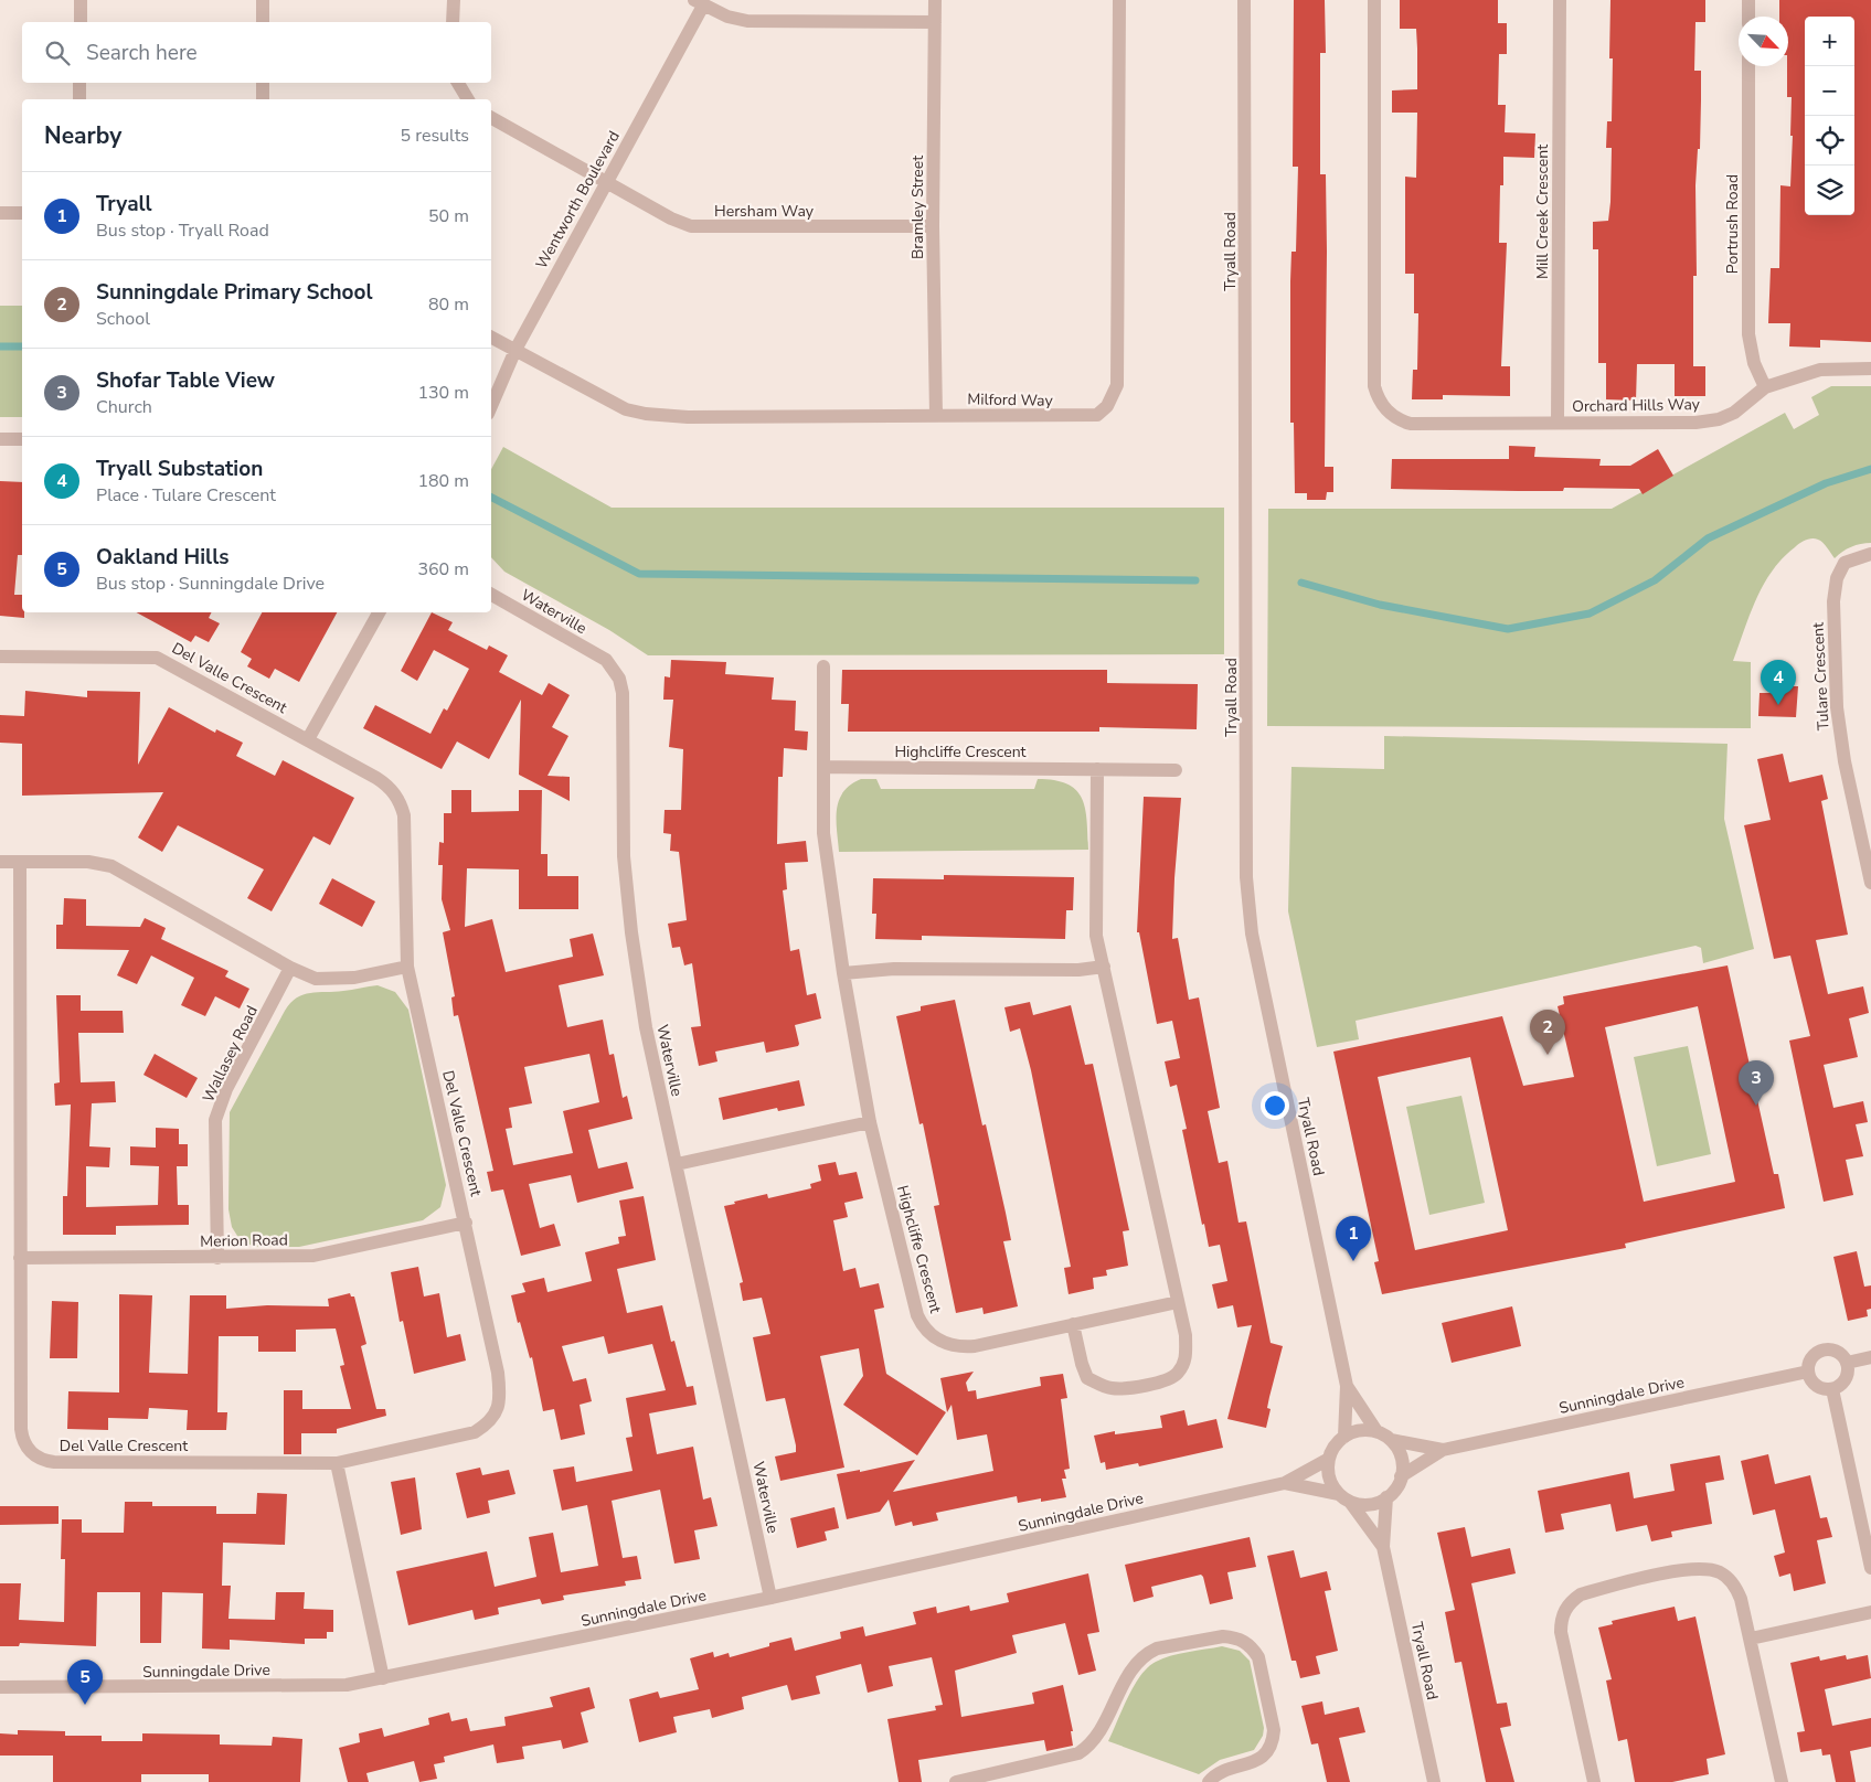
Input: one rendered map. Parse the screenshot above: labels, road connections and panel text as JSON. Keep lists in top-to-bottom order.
{
  "streets": {
    "street": [
      "Wentworth Boulevard",
      "Bramley Street",
      "Hersham Way",
      "Mill Creek Crescent",
      "Portrush Road",
      "Tryall Road",
      "Milford Way",
      "Orchard Hills Way",
      "Waterville",
      "Tulare Crescent",
      "Del Valle Crescent",
      "Highcliffe Crescent",
      "Wallasey Road",
      "Merion Road",
      "Sunningdale Drive"
    ]
  },
  "crossings": [
    ["Wentworth Boulevard", "Hersham Way"],
    ["Wentworth Boulevard", "Milford Way"],
    ["Bramley Street", "Hersham Way"],
    ["Bramley Street", "Milford Way"],
    ["Mill Creek Crescent", "Orchard Hills Way"],
    ["Portrush Road", "Orchard Hills Way"],
    ["Tryall Road", "Sunningdale Drive"],
    ["Waterville", "Sunningdale Drive"],
    ["Del Valle Crescent", "Merion Road"],
    ["Wallasey Road", "Merion Road"]
  ],
  "north": "bottom right",
  "page": {
    "map_buttons": ["+", "−"],
    "search": "Search here",
    "heading": ["Nearby", "5 results"],
    "list": [
      {
        "mark": "1",
        "name": "Tryall",
        "note": "Bus stop · Tryall Road",
        "value": "50 m"
      },
      {
        "mark": "2",
        "name": "Sunningdale Primary School",
        "note": "School",
        "value": "80 m"
      },
      {
        "mark": "3",
        "name": "Shofar Table View",
        "note": "Church",
        "value": "130 m"
      },
      {
        "mark": "4",
        "name": "Tryall Substation",
        "note": "Place · Tulare Crescent",
        "value": "180 m"
      },
      {
        "mark": "5",
        "name": "Oakland Hills",
        "note": "Bus stop · Sunningdale Drive",
        "value": "360 m"
      }
    ],
    "pins": [
      "4",
      "2",
      "3",
      "1",
      "5"
    ]
  }
}
